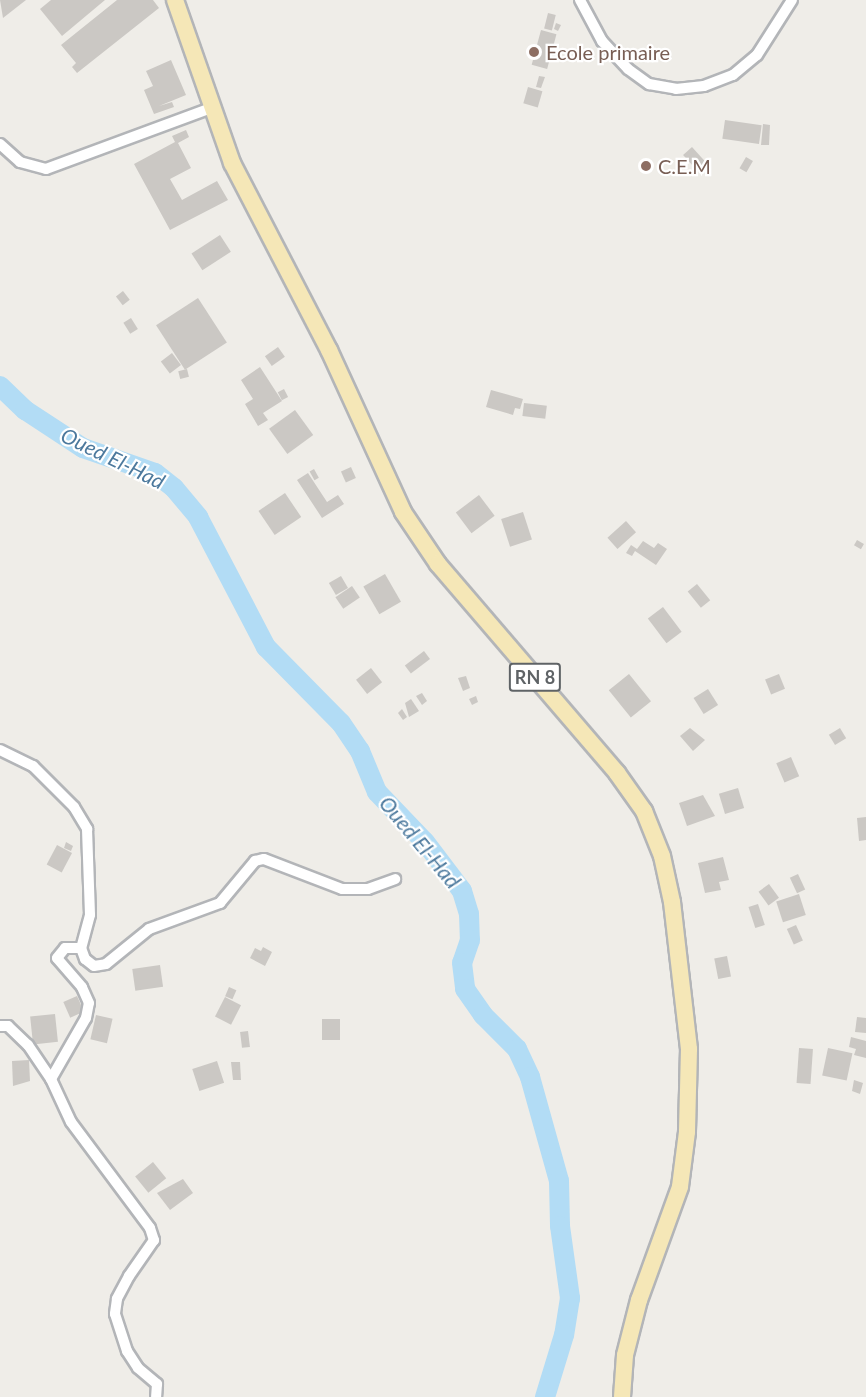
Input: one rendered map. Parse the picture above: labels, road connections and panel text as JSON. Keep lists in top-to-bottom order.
{
  "streets": {
    "main road": ["RN 8"]
  },
  "water": ["Oued El-Had"],
  "places": ["Ecole primaire", "C.E.M"]
}
